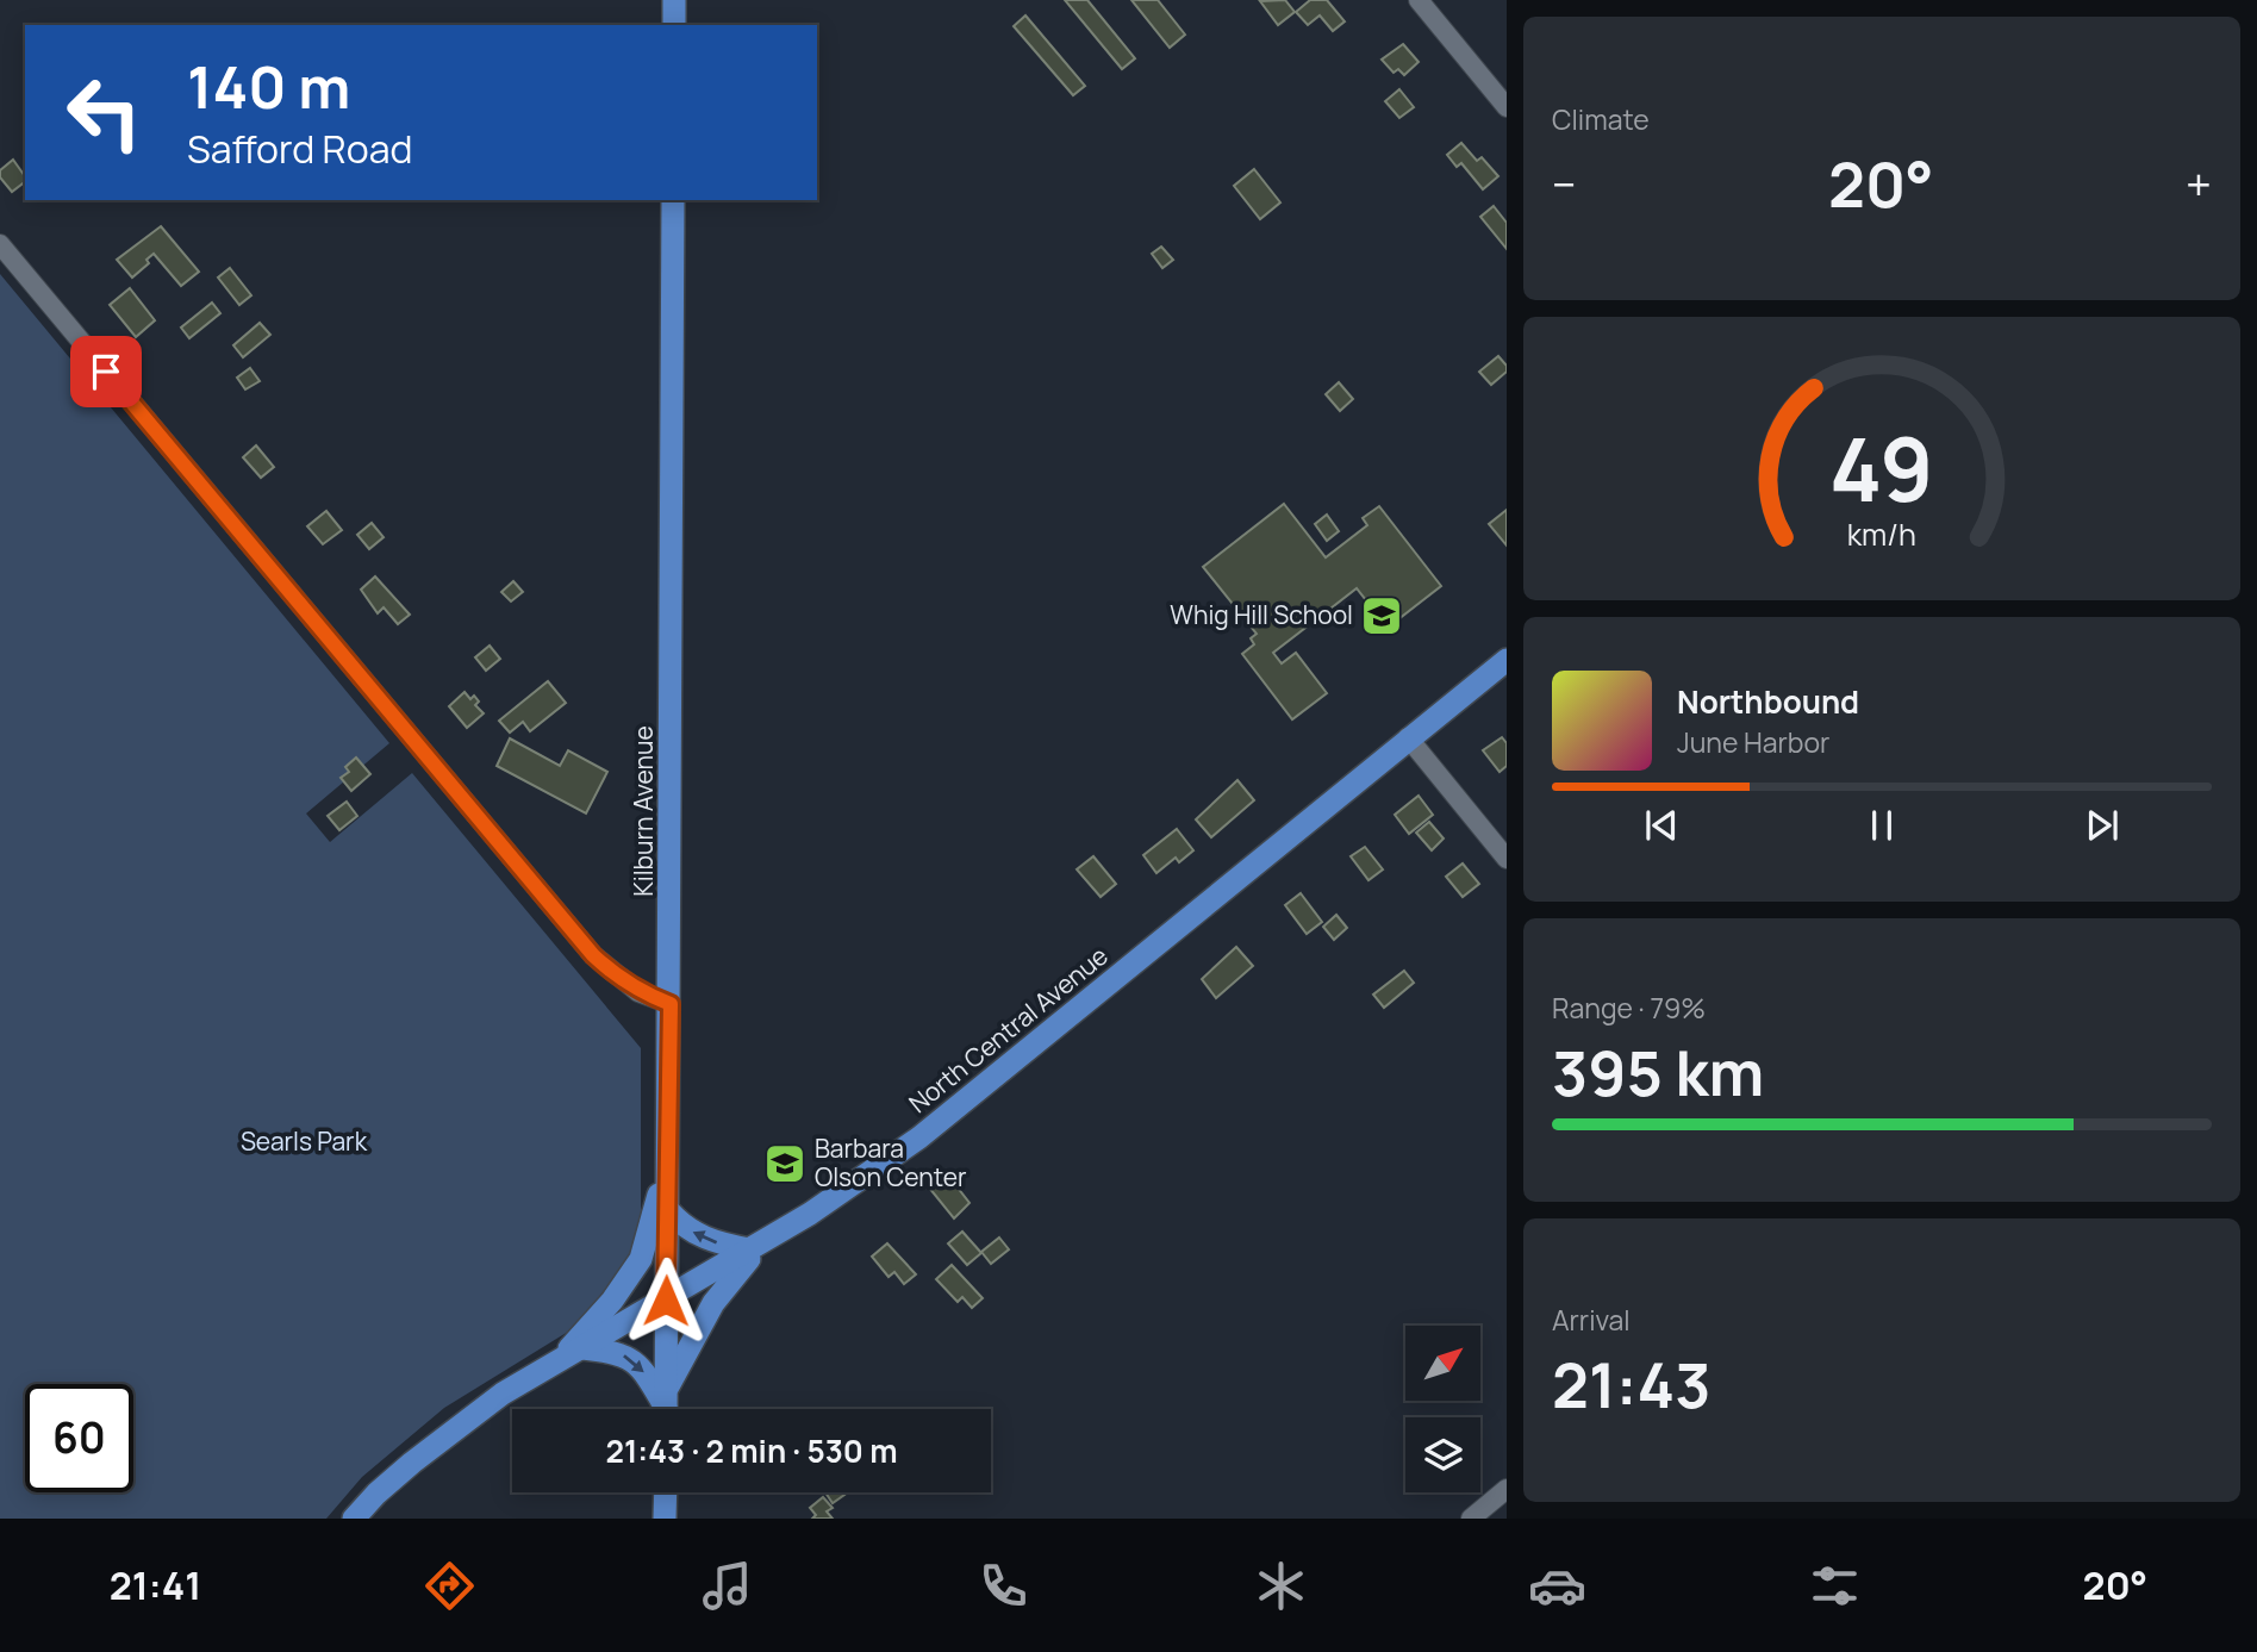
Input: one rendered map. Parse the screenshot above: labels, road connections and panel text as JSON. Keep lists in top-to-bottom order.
{
  "streets": {
    "main road": ["Kilburn Avenue", "North Central Avenue"]
  },
  "crossings": [
    ["Kilburn Avenue", "North Central Avenue"]
  ],
  "parks": ["Searls Park"],
  "places": {
    "school or university": ["Whig Hill School", "Barbara Olson Center"]
  },
  "north": "top right",
  "page": {
    "tile": [
      "Climate",
      ["Range · 79%", "395 km"],
      ["Arrival", "21:43"]
    ],
    "turn": ["140 m", "Safford Road"],
    "heat": ["−", "20°", "+"],
    "song": ["Northbound", "June Harbor"],
    "limit": "60",
    "trip": "21:43 · 2 min · 530 m",
    "tabs": ["21:41", "20°"],
    "gauge": ["49", "km/h"]
  }
}
